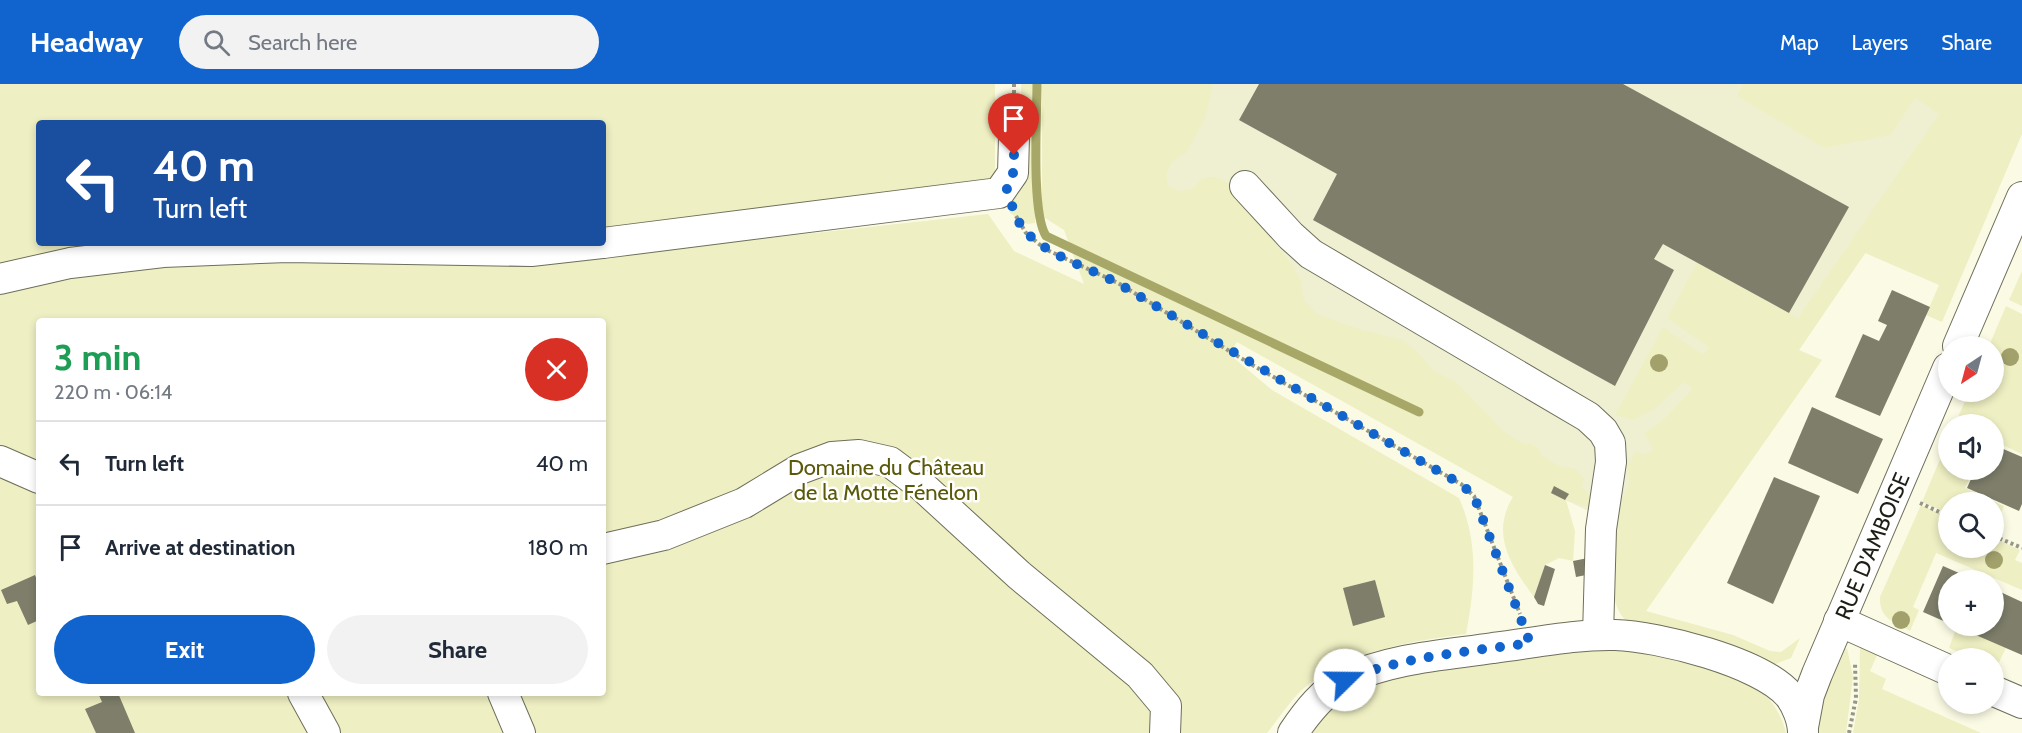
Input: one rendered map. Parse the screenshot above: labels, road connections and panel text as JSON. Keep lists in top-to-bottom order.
{
  "streets": {
    "street": ["RUE D'AMBOISE"]
  },
  "parks": ["Domaine du Château de la Motte Fénelon"],
  "north": "bottom left",
  "page": {
    "header": "Headway",
    "search": "Search here",
    "nav": ["Map", "Layers", "Share"],
    "turn": ["40 m", "Turn left"],
    "heading": ["3 min", "220 m · 06:14"],
    "map_buttons": ["+", "−"],
    "list": [
      {
        "name": "Turn left",
        "value": "40 m"
      },
      {
        "name": "Arrive at destination",
        "value": "180 m"
      }
    ],
    "buttons": ["Exit", "Share"]
  }
}
